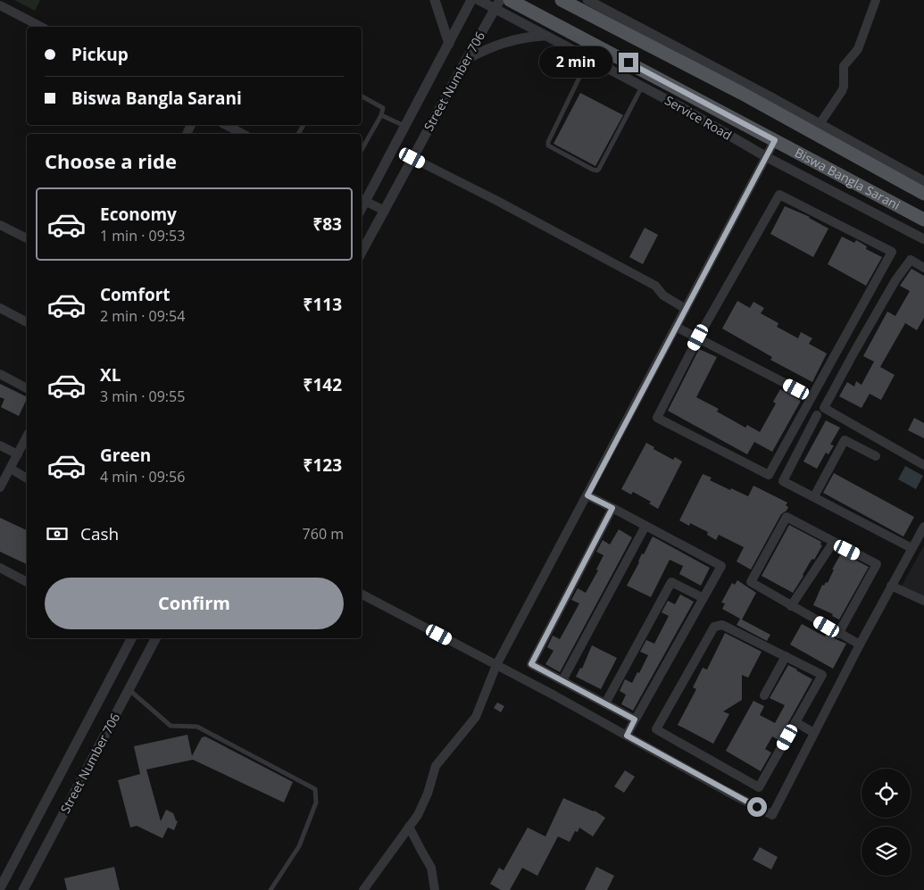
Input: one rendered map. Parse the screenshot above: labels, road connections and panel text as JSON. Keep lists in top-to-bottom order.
{
  "streets": {
    "main road": ["Biswa Bangla Sarani"],
    "street": ["Street Number 706", "Service Road"]
  },
  "crossings": [
    ["Street Number 706", "Service Road"]
  ],
  "page": {
    "banner": ["Pickup", "Biswa Bangla Sarani"],
    "bubble": "2 min",
    "heading": "Choose a ride",
    "list": [
      {
        "name": "Economy",
        "note": "1 min · 09:53",
        "value": "₹83"
      },
      {
        "name": "Comfort",
        "note": "2 min · 09:54",
        "value": "₹113"
      },
      {
        "name": "XL",
        "note": "3 min · 09:55",
        "value": "₹142"
      },
      {
        "name": "Green",
        "note": "4 min · 09:56",
        "value": "₹123"
      }
    ],
    "pay": ["Cash", "760 m"],
    "buttons": "Confirm"
  }
}
